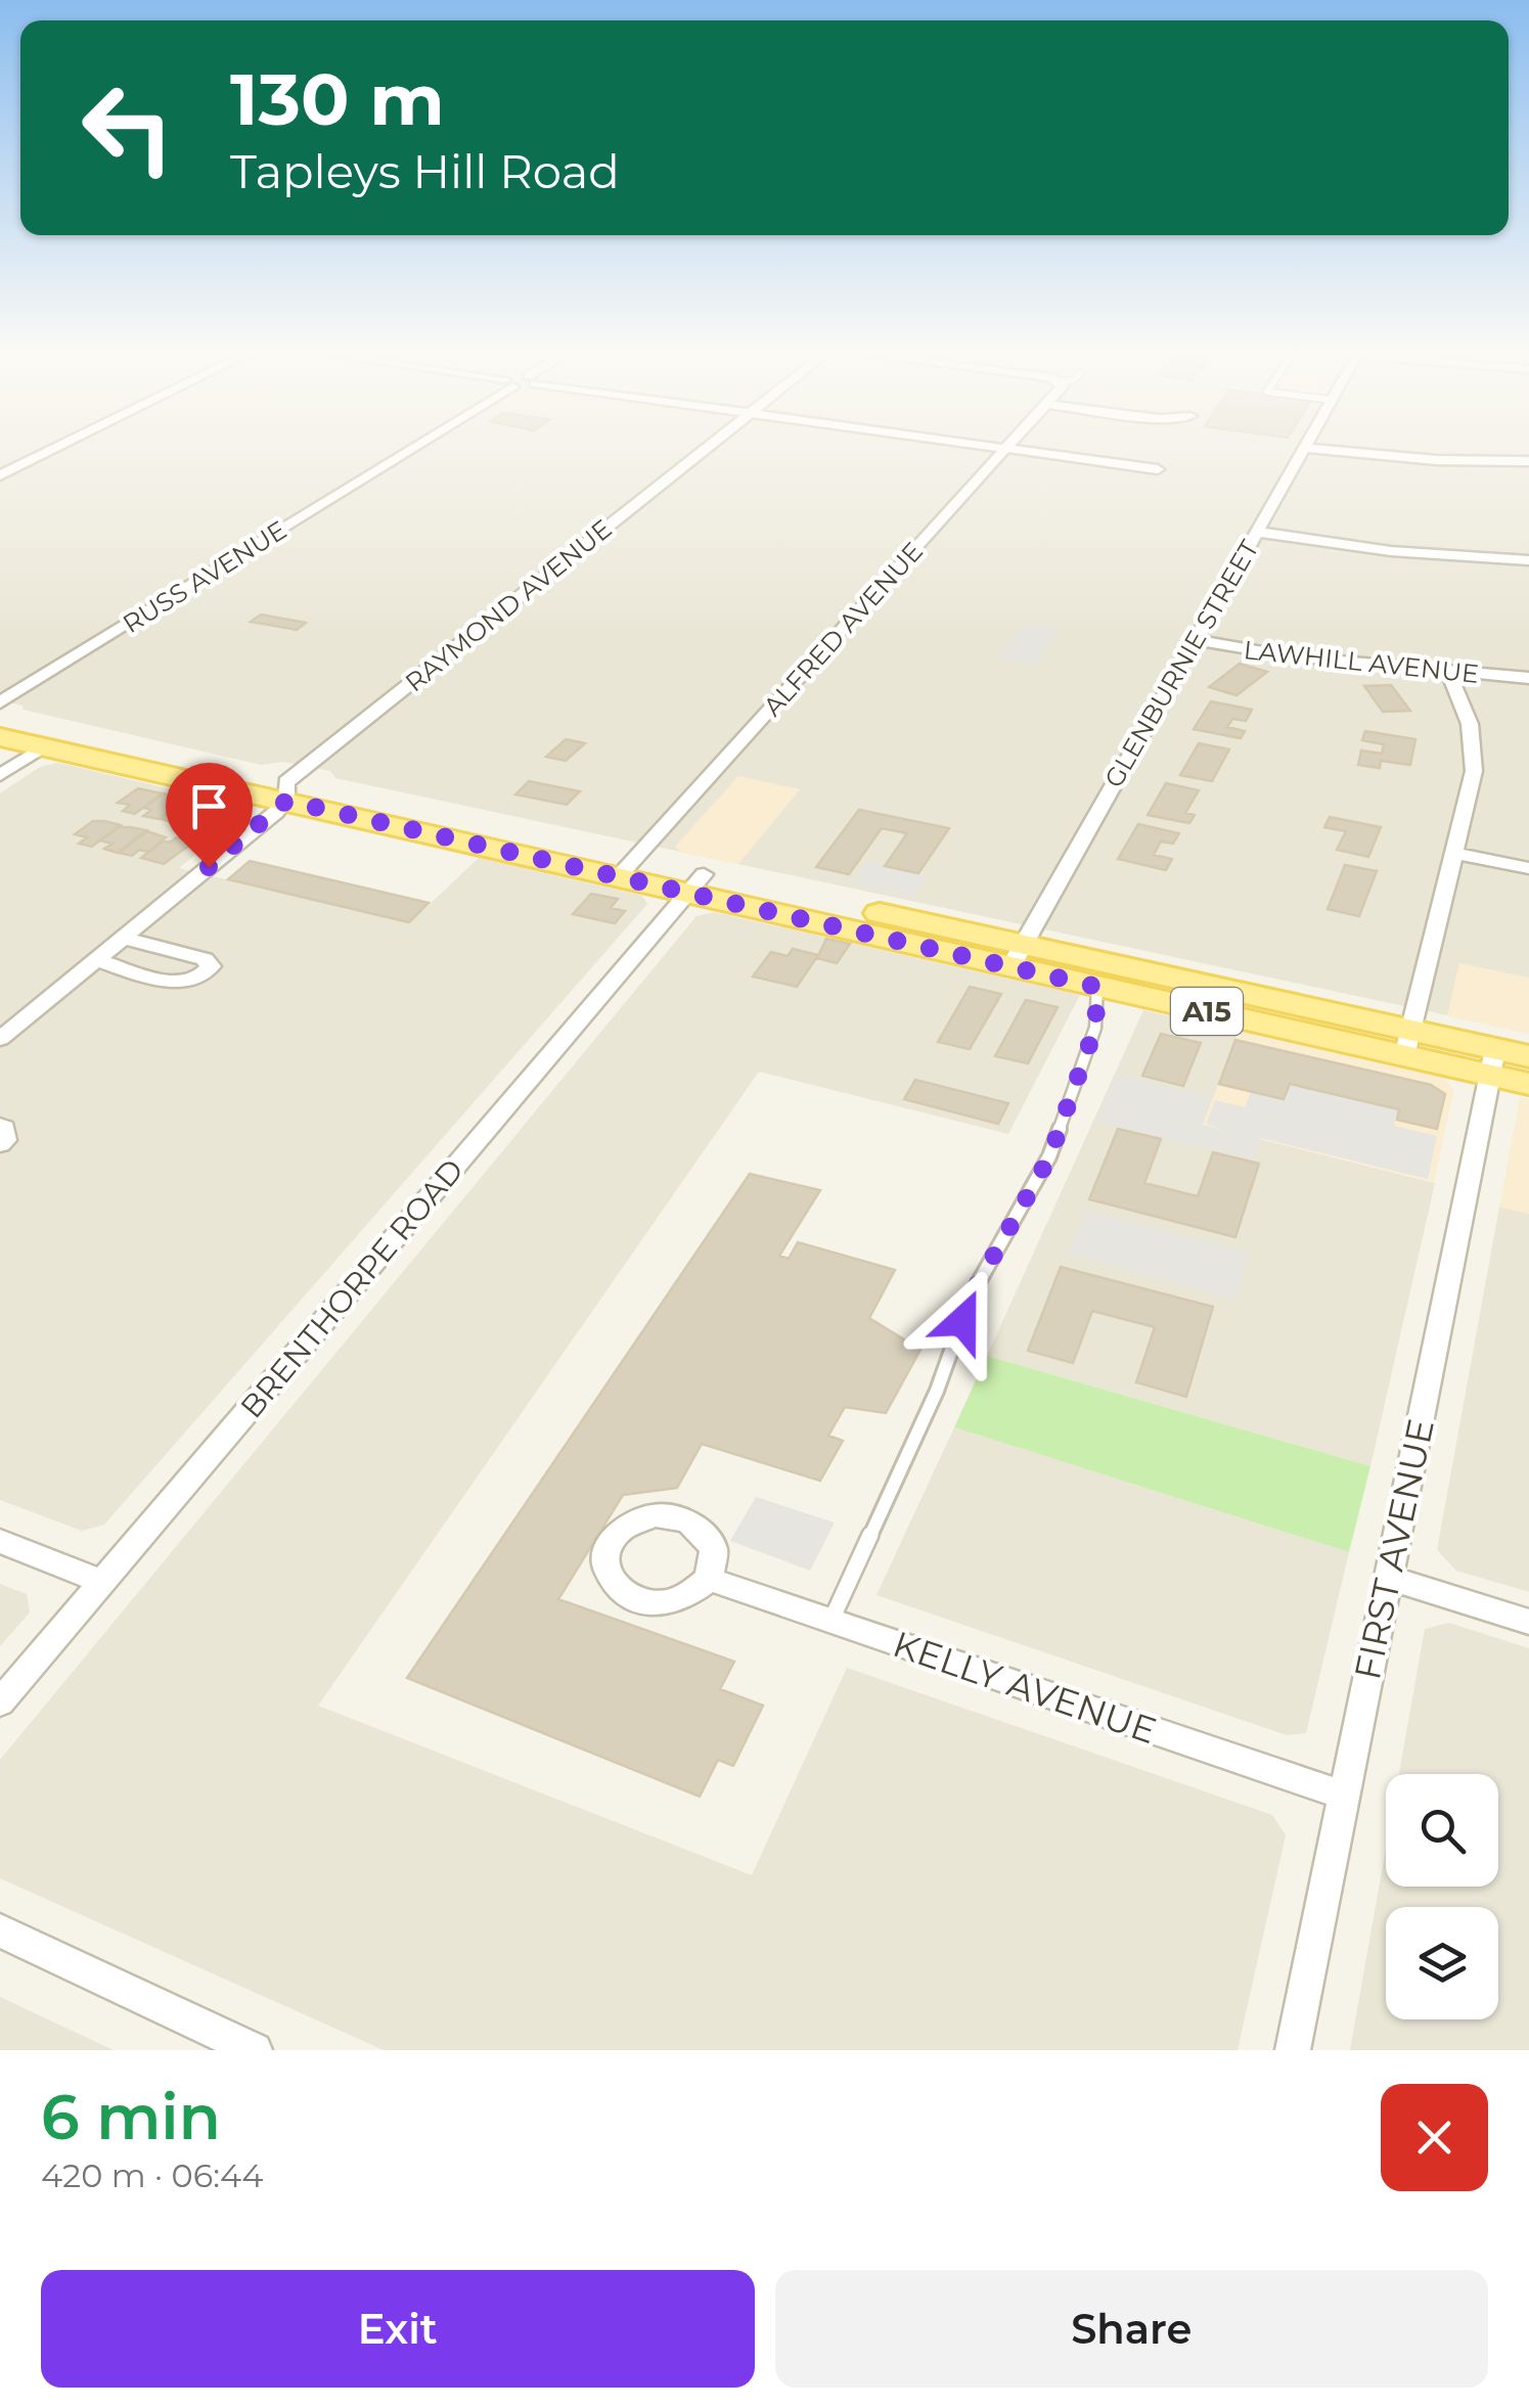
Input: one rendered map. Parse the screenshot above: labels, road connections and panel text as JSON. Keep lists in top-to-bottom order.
{
  "streets": {
    "main road": ["A15"],
    "street": [
      "RUSS AVENUE",
      "RAYMOND AVENUE",
      "ALFRED AVENUE",
      "LAWHILL AVENUE",
      "GLENBURNIE STREET",
      "BRENTHORPE ROAD",
      "FIRST AVENUE",
      "KELLY AVENUE"
    ]
  },
  "crossings": [
    ["RAYMOND AVENUE", "A15"],
    ["ALFRED AVENUE", "A15"],
    ["LAWHILL AVENUE", "GLENBURNIE STREET"],
    ["GLENBURNIE STREET", "A15"],
    ["A15", "BRENTHORPE ROAD"],
    ["A15", "FIRST AVENUE"],
    ["FIRST AVENUE", "KELLY AVENUE"]
  ],
  "page": {
    "turn": ["130 m", "Tapleys Hill Road"],
    "heading": ["6 min", "420 m · 06:44"],
    "buttons": ["Exit", "Share"]
  }
}
